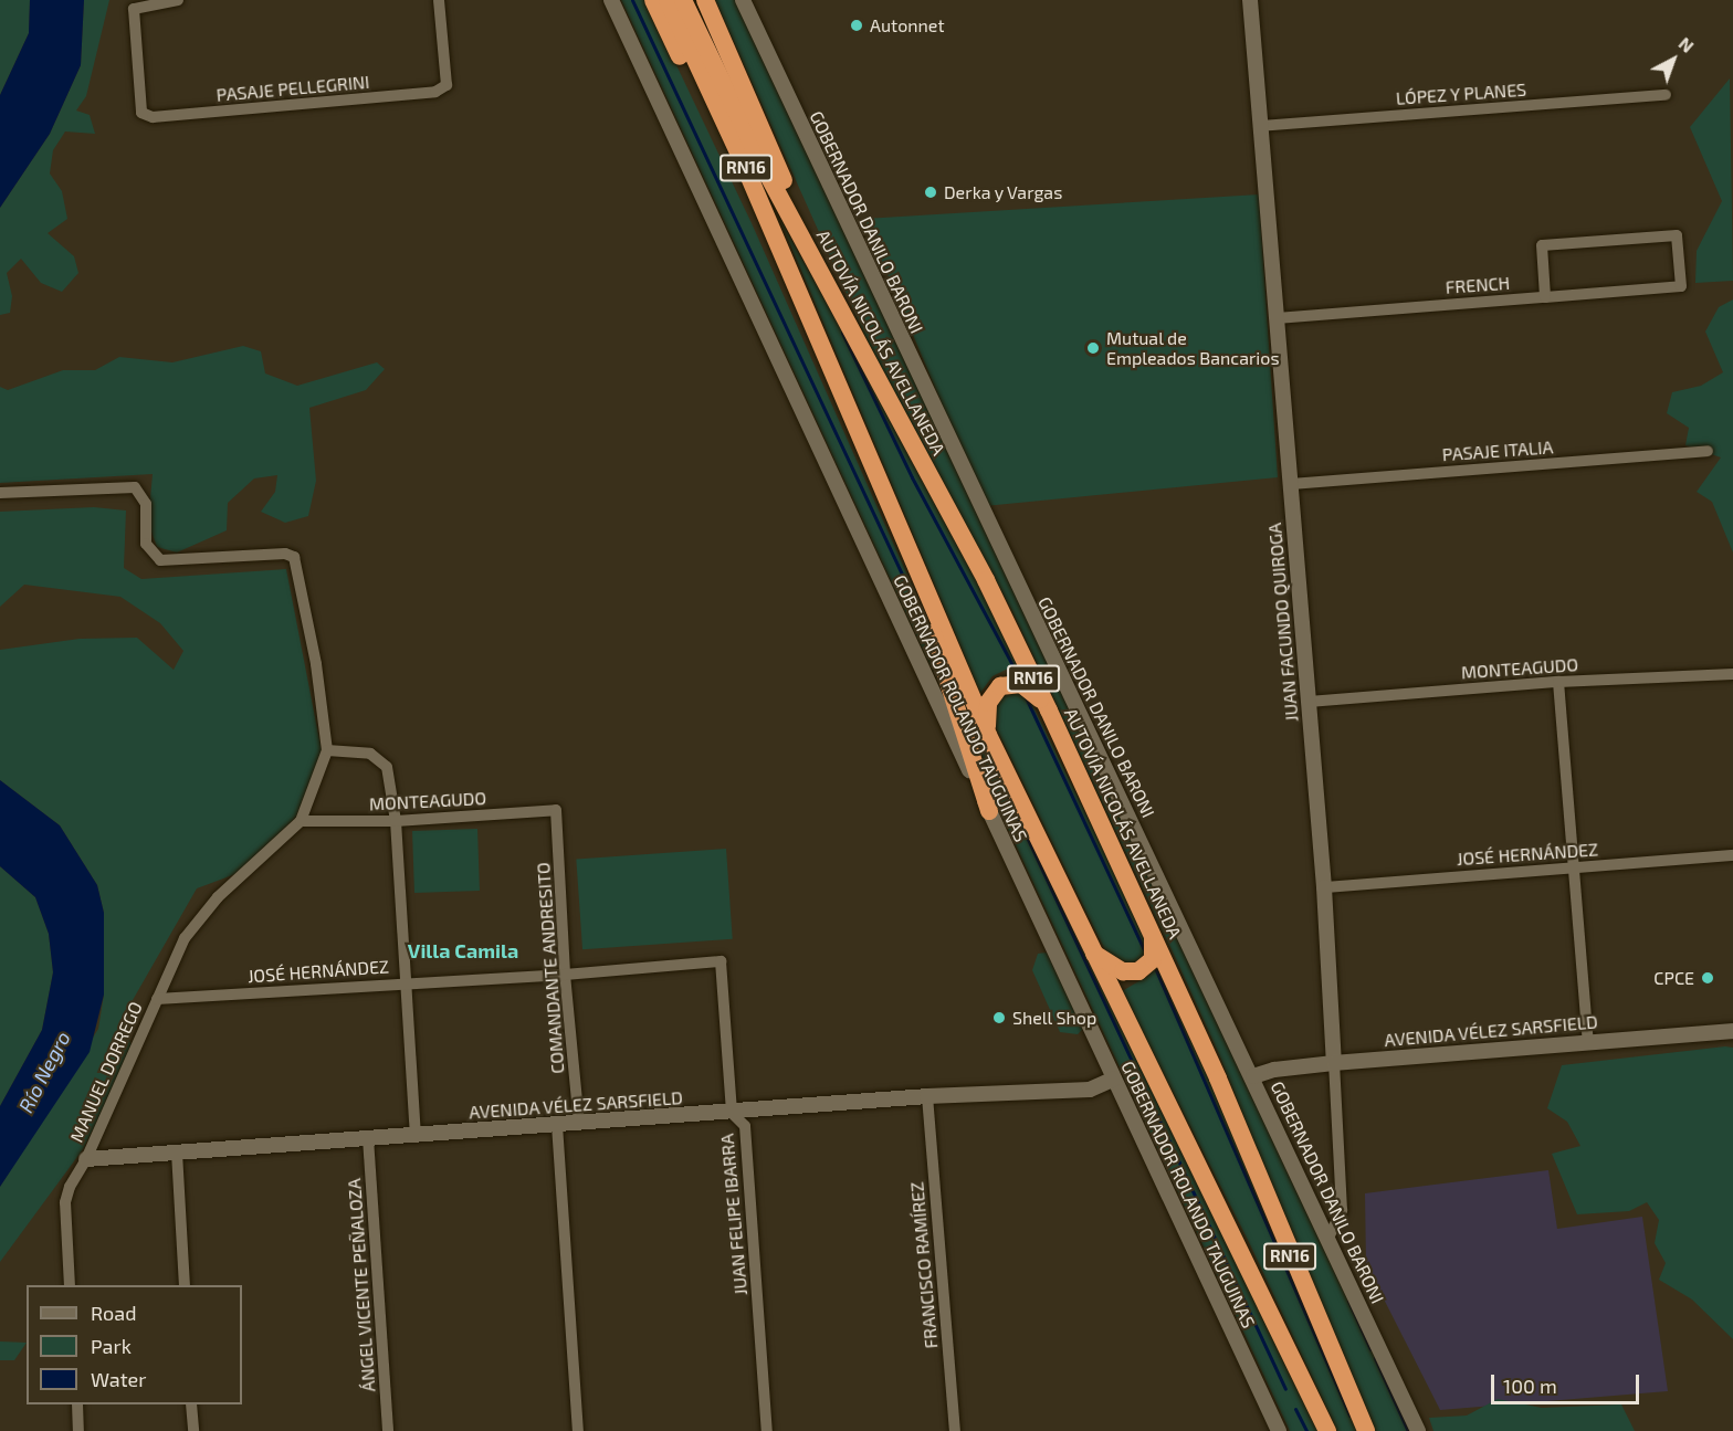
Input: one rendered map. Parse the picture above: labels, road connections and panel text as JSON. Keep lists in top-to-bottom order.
{
  "streets": {
    "highway": ["RN16", "AUTOVÍA NICOLÁS AVELLANEDA"],
    "street": [
      "PASAJE PELLEGRINI",
      "LÓPEZ Y PLANES",
      "GOBERNADOR DANILO BARONI",
      "FRENCH",
      "PASAJE ITALIA",
      "JUAN FACUNDO QUIROGA",
      "MONTEAGUDO",
      "GOBERNADOR ROLANDO TAUGUINAS",
      "JOSÉ HERNÁNDEZ",
      "COMANDANTE ANDRESITO",
      "AVENIDA VÉLEZ SARSFIELD",
      "MANUEL DORREGO",
      "JUAN FELIPE IBARRA",
      "FRANCISCO RAMÍREZ",
      "ÁNGEL VICENTE PEÑALOZA"
    ]
  },
  "crossings": [
    ["LÓPEZ Y PLANES", "JUAN FACUNDO QUIROGA"],
    ["GOBERNADOR DANILO BARONI", "JUAN FACUNDO QUIROGA"],
    ["GOBERNADOR DANILO BARONI", "AVENIDA VÉLEZ SARSFIELD"],
    ["FRENCH", "JUAN FACUNDO QUIROGA"],
    ["PASAJE ITALIA", "JUAN FACUNDO QUIROGA"],
    ["JUAN FACUNDO QUIROGA", "MONTEAGUDO"],
    ["JUAN FACUNDO QUIROGA", "JOSÉ HERNÁNDEZ"],
    ["JUAN FACUNDO QUIROGA", "AVENIDA VÉLEZ SARSFIELD"],
    ["MONTEAGUDO", "COMANDANTE ANDRESITO"],
    ["MONTEAGUDO", "MANUEL DORREGO"],
    ["GOBERNADOR ROLANDO TAUGUINAS", "AVENIDA VÉLEZ SARSFIELD"],
    ["JOSÉ HERNÁNDEZ", "COMANDANTE ANDRESITO"],
    ["JOSÉ HERNÁNDEZ", "MANUEL DORREGO"],
    ["JOSÉ HERNÁNDEZ", "JUAN FELIPE IBARRA"],
    ["COMANDANTE ANDRESITO", "AVENIDA VÉLEZ SARSFIELD"],
    ["AVENIDA VÉLEZ SARSFIELD", "MANUEL DORREGO"],
    ["AVENIDA VÉLEZ SARSFIELD", "JUAN FELIPE IBARRA"],
    ["AVENIDA VÉLEZ SARSFIELD", "FRANCISCO RAMÍREZ"],
    ["AVENIDA VÉLEZ SARSFIELD", "ÁNGEL VICENTE PEÑALOZA"]
  ],
  "districts": ["Villa Camila"],
  "water": ["Río Negro"],
  "places": [
    "Autonnet",
    "Derka y Vargas",
    "Mutual de Empleados Bancarios",
    "CPCE",
    "Shell Shop"
  ],
  "legend": ["Road", "Park", "Water"],
  "scale_bar": "100 m",
  "north": "top right"
}
